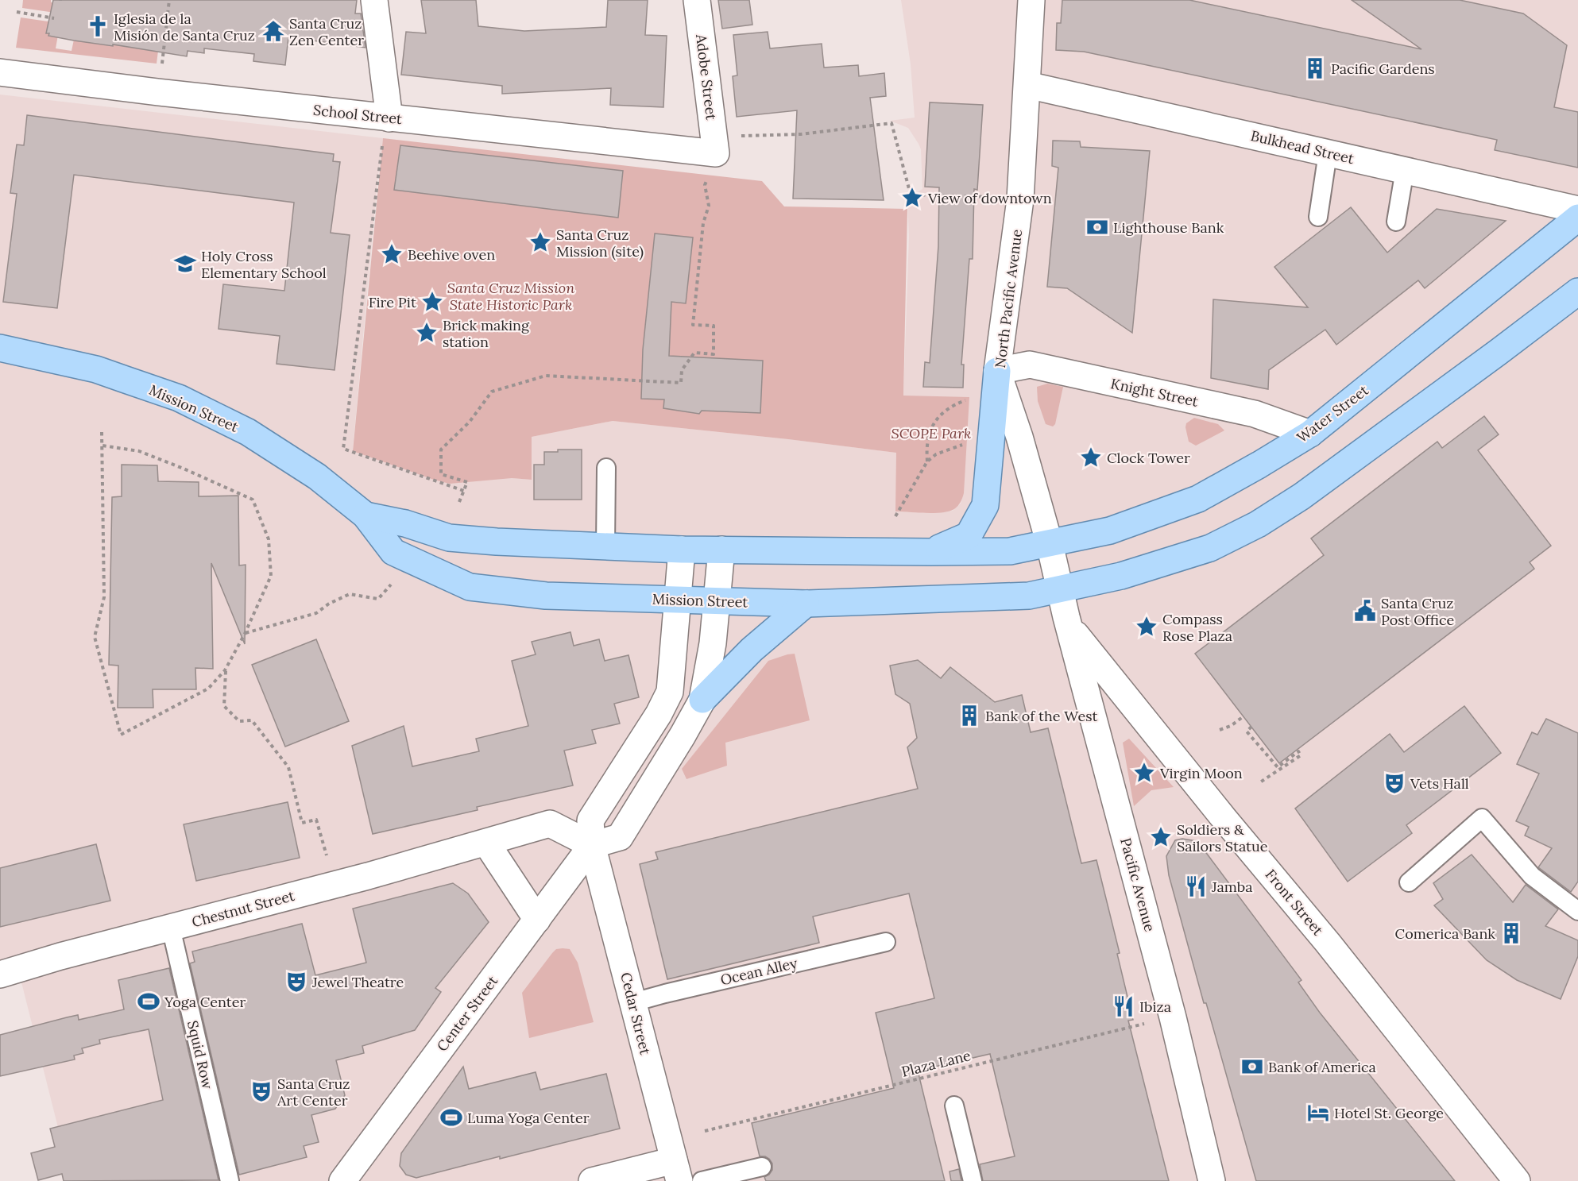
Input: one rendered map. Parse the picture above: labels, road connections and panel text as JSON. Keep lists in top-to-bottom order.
{
  "streets": {
    "main road": ["Mission Street", "Water Street"],
    "street": [
      "Adobe Street",
      "School Street",
      "Bulkhead Street",
      "North Pacific Avenue",
      "Knight Street",
      "Pacific Avenue",
      "Front Street",
      "Chestnut Street",
      "Center Street",
      "Cedar Street"
    ],
    "lane": ["Ocean Alley", "Squid Row"],
    "path": ["Plaza Lane"]
  },
  "crossings": [
    ["Adobe Street", "School Street"],
    ["Bulkhead Street", "North Pacific Avenue"],
    ["North Pacific Avenue", "Knight Street"],
    ["North Pacific Avenue", "Mission Street"],
    ["North Pacific Avenue", "Water Street"],
    ["North Pacific Avenue", "Pacific Avenue"],
    ["Knight Street", "Water Street"],
    ["Mission Street", "Water Street"],
    ["Mission Street", "Pacific Avenue"],
    ["Pacific Avenue", "Front Street"],
    ["Pacific Avenue", "Plaza Lane"],
    ["Chestnut Street", "Center Street"],
    ["Chestnut Street", "Cedar Street"],
    ["Chestnut Street", "Squid Row"],
    ["Ocean Alley", "Cedar Street"],
    ["Center Street", "Cedar Street"]
  ],
  "parks": ["Santa Cruz Mission State Historic Park", "SCOPE Park"],
  "places": {
    "church": ["Iglesia de la Misión de Santa Cruz"],
    "temple": ["Santa Cruz Zen Center"],
    "building": ["Pacific Gardens", "Bank of the West", "Comerica Bank"],
    "place": [
      "View of downtown",
      "Santa Cruz Mission (site)",
      "Beehive oven",
      "Fire Pit",
      "Brick making station",
      "Clock Tower",
      "Compass Rose Plaza",
      "Virgin Moon",
      "Soldiers & Sailors Statue"
    ],
    "bank": ["Lighthouse Bank", "Bank of America"],
    "school or university": ["Holy Cross Elementary School"],
    "public building": ["Santa Cruz Post Office"],
    "theatre": ["Vets Hall", "Jewel Theatre", "Santa Cruz Art Center"],
    "restaurant": ["Jamba", "Ibiza"],
    "sports": ["Yoga Center", "Luma Yoga Center"],
    "hotel": ["Hotel St. George"]
  }
}
